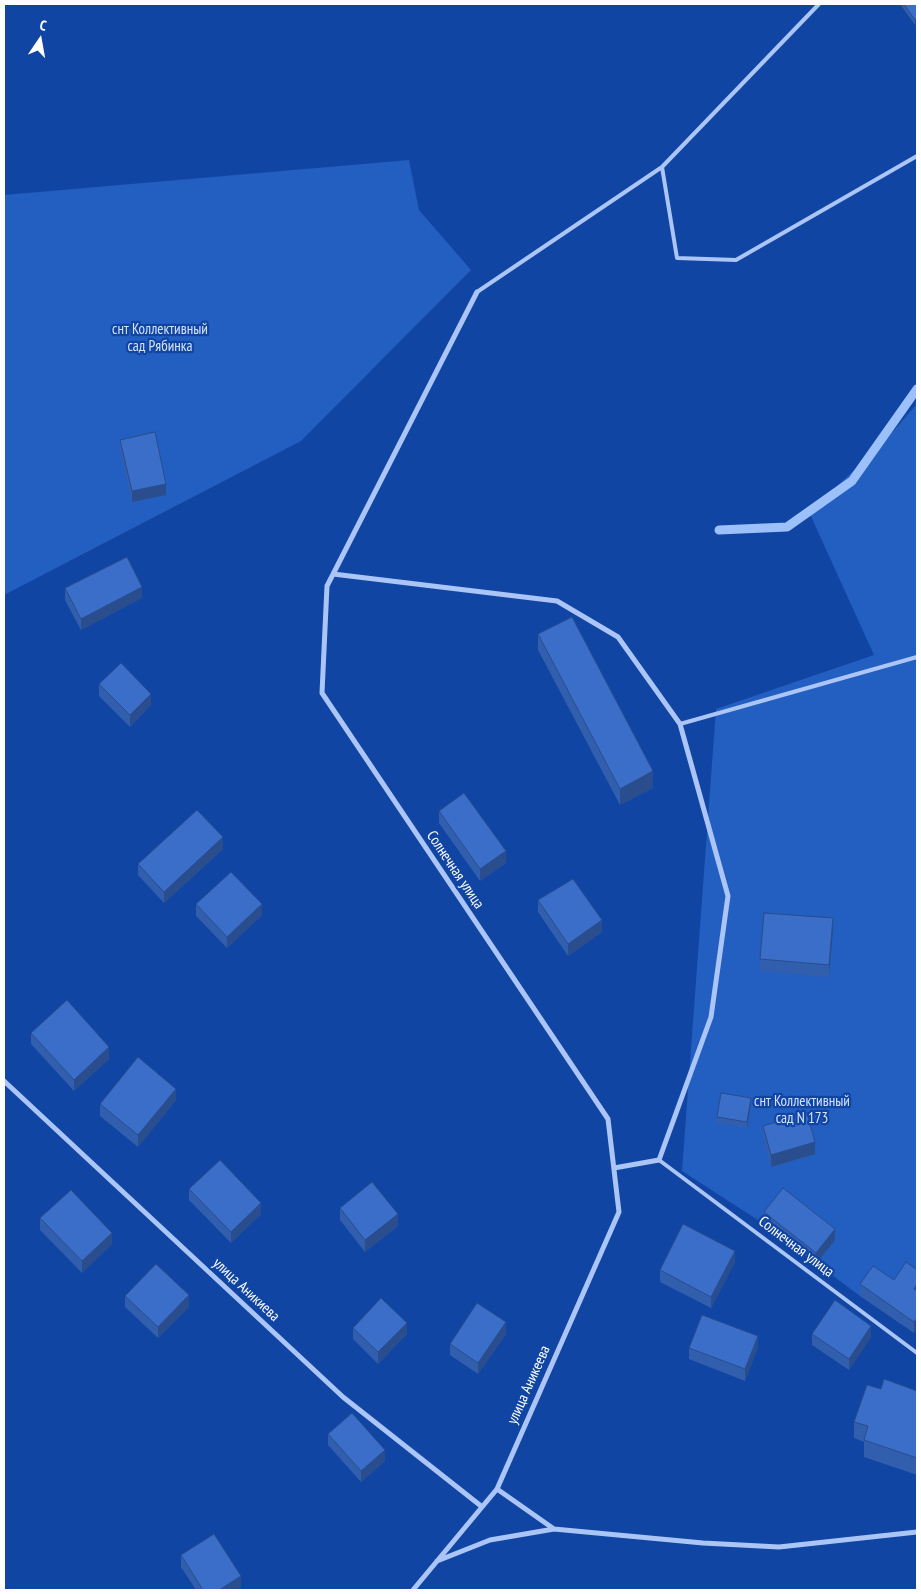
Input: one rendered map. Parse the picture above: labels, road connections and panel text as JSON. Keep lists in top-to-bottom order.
{
  "streets": {
    "street": ["Солнечная улица", "улица Аникиева", "улица Аникеева"]
  },
  "crossings": [
    ["Солнечная улица", "улица Аникеева"],
    ["улица Аникиева", "улица Аникеева"]
  ],
  "parks": ["снт Коллективный сад Рябинка", "снт Коллективный сад N 173"],
  "north": "top"
}
